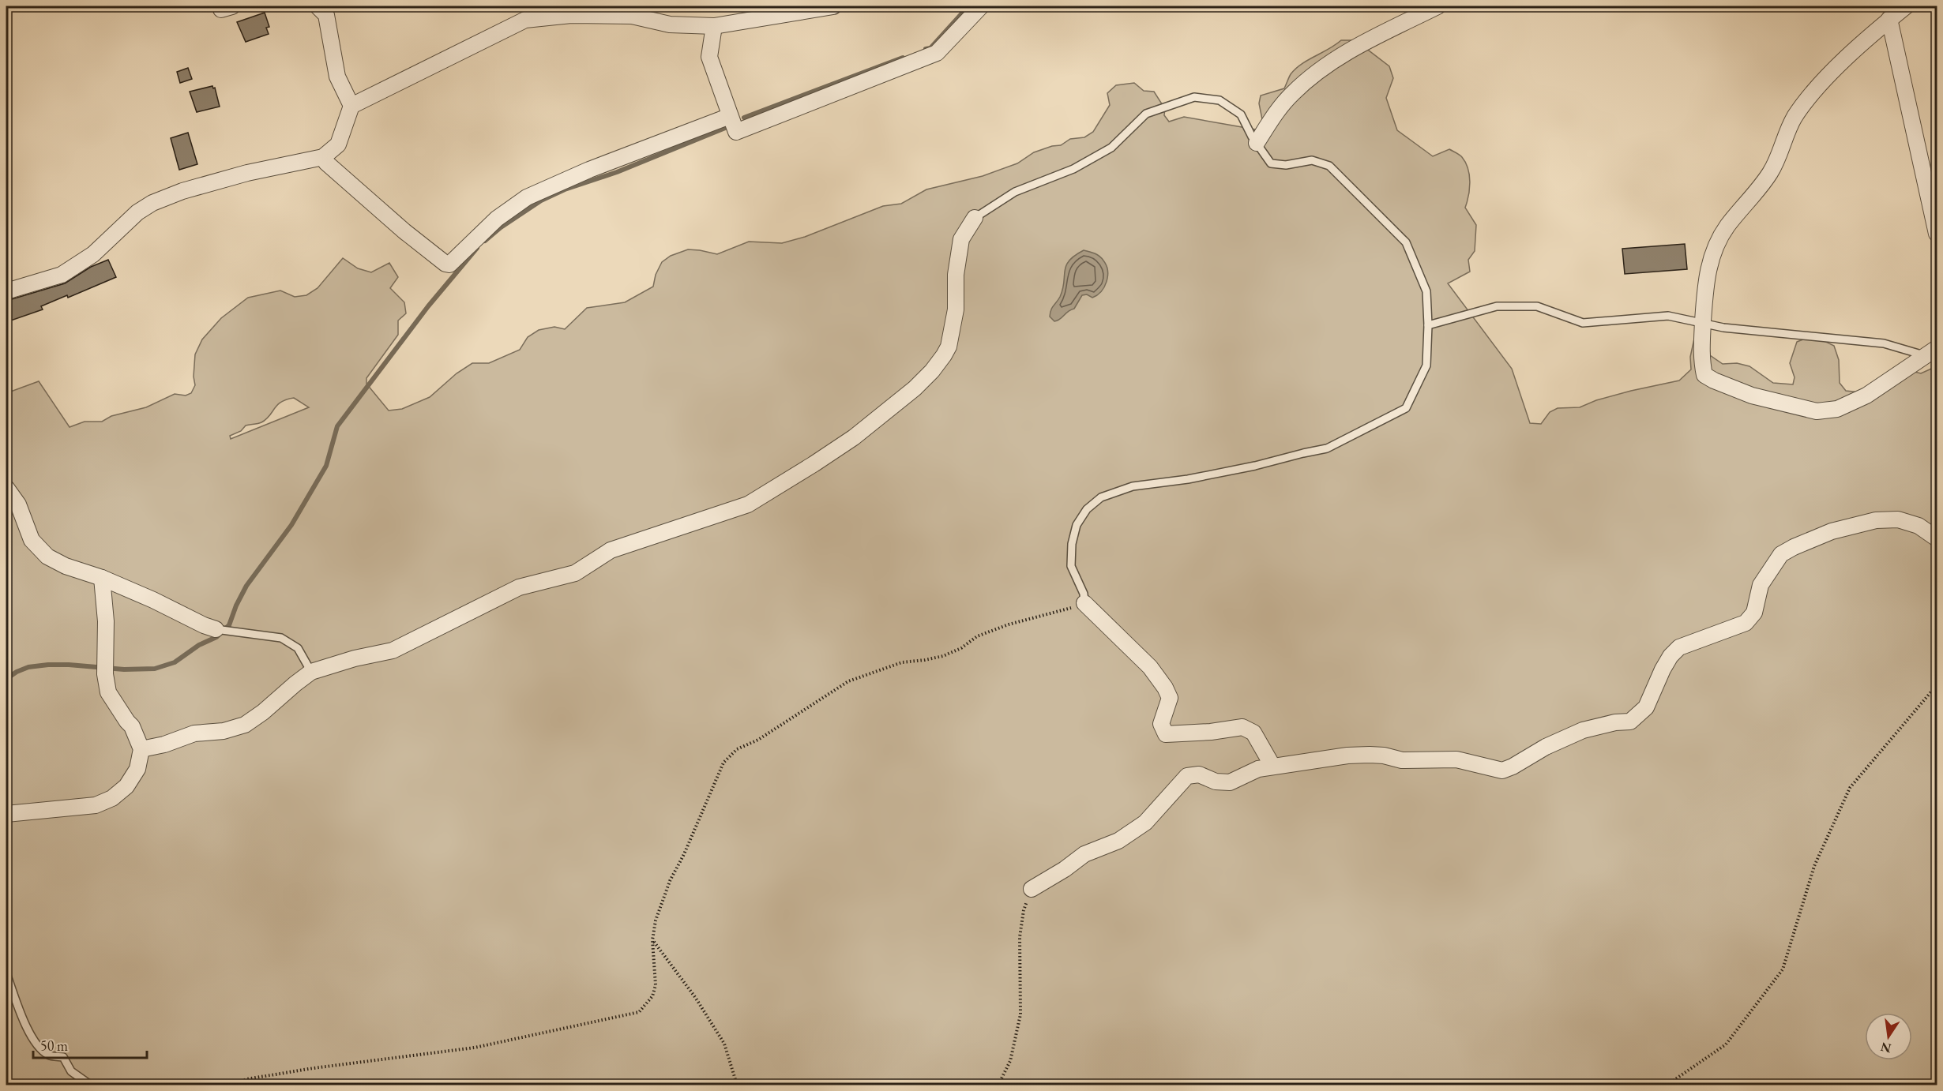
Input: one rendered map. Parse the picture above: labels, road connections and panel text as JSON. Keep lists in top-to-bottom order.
{
  "scale_bar": "50 m",
  "north": "bottom"
}
